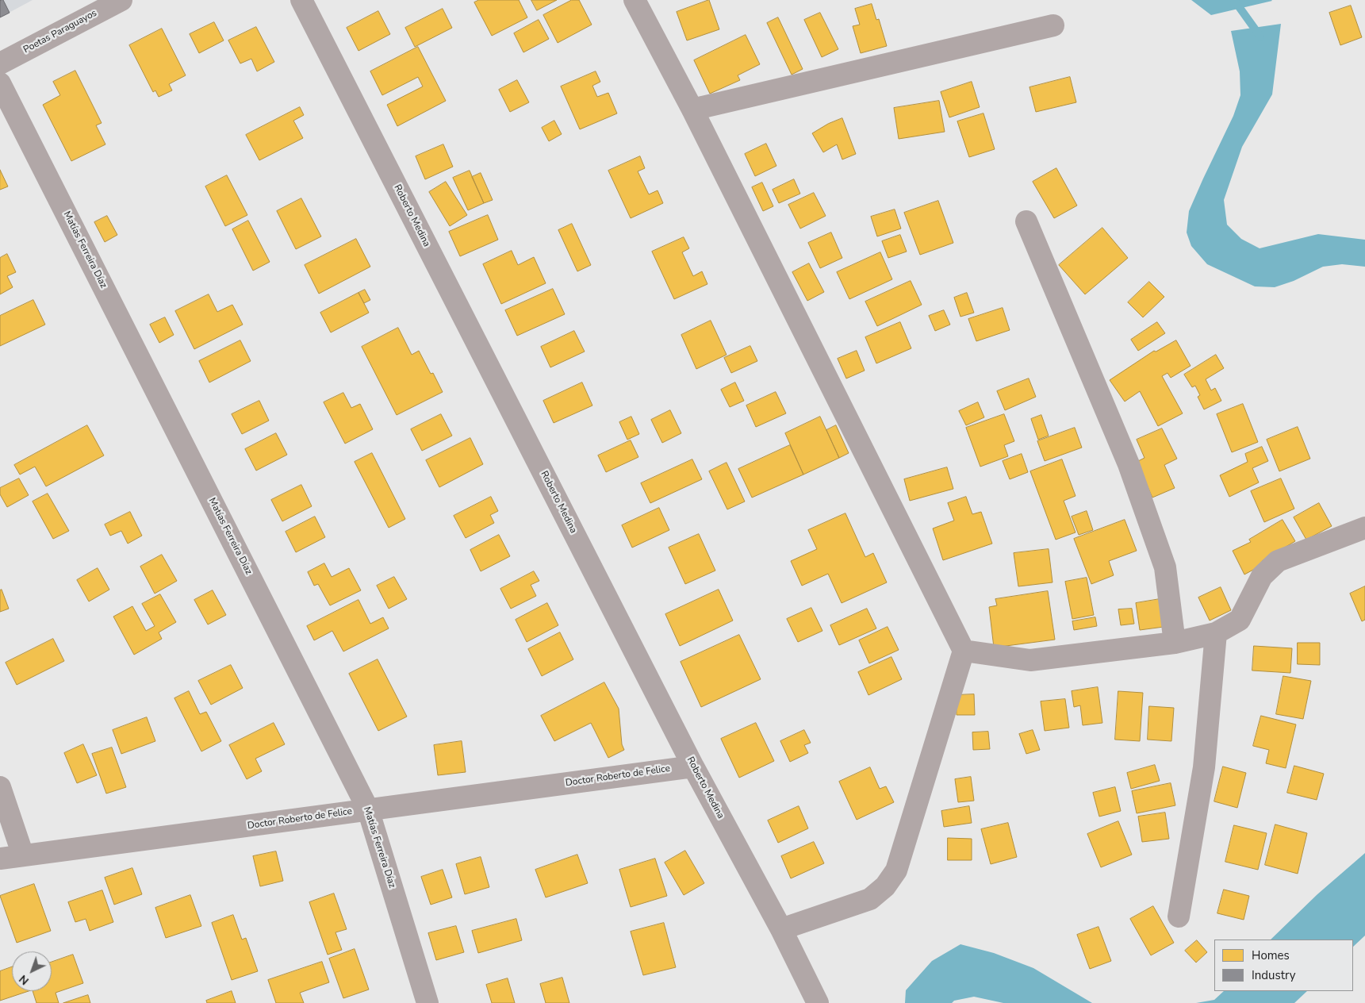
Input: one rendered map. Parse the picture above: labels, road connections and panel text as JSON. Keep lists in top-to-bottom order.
{
  "streets": {
    "street": [
      "Poetas Paraguayos",
      "Roberto Medina",
      "Matías Ferreira Díaz",
      "Doctor Roberto de Felice"
    ]
  },
  "crossings": [
    ["Roberto Medina", "Doctor Roberto de Felice"],
    ["Matías Ferreira Díaz", "Doctor Roberto de Felice"]
  ],
  "legend": ["Homes", "Industry"],
  "north": "bottom left"
}
